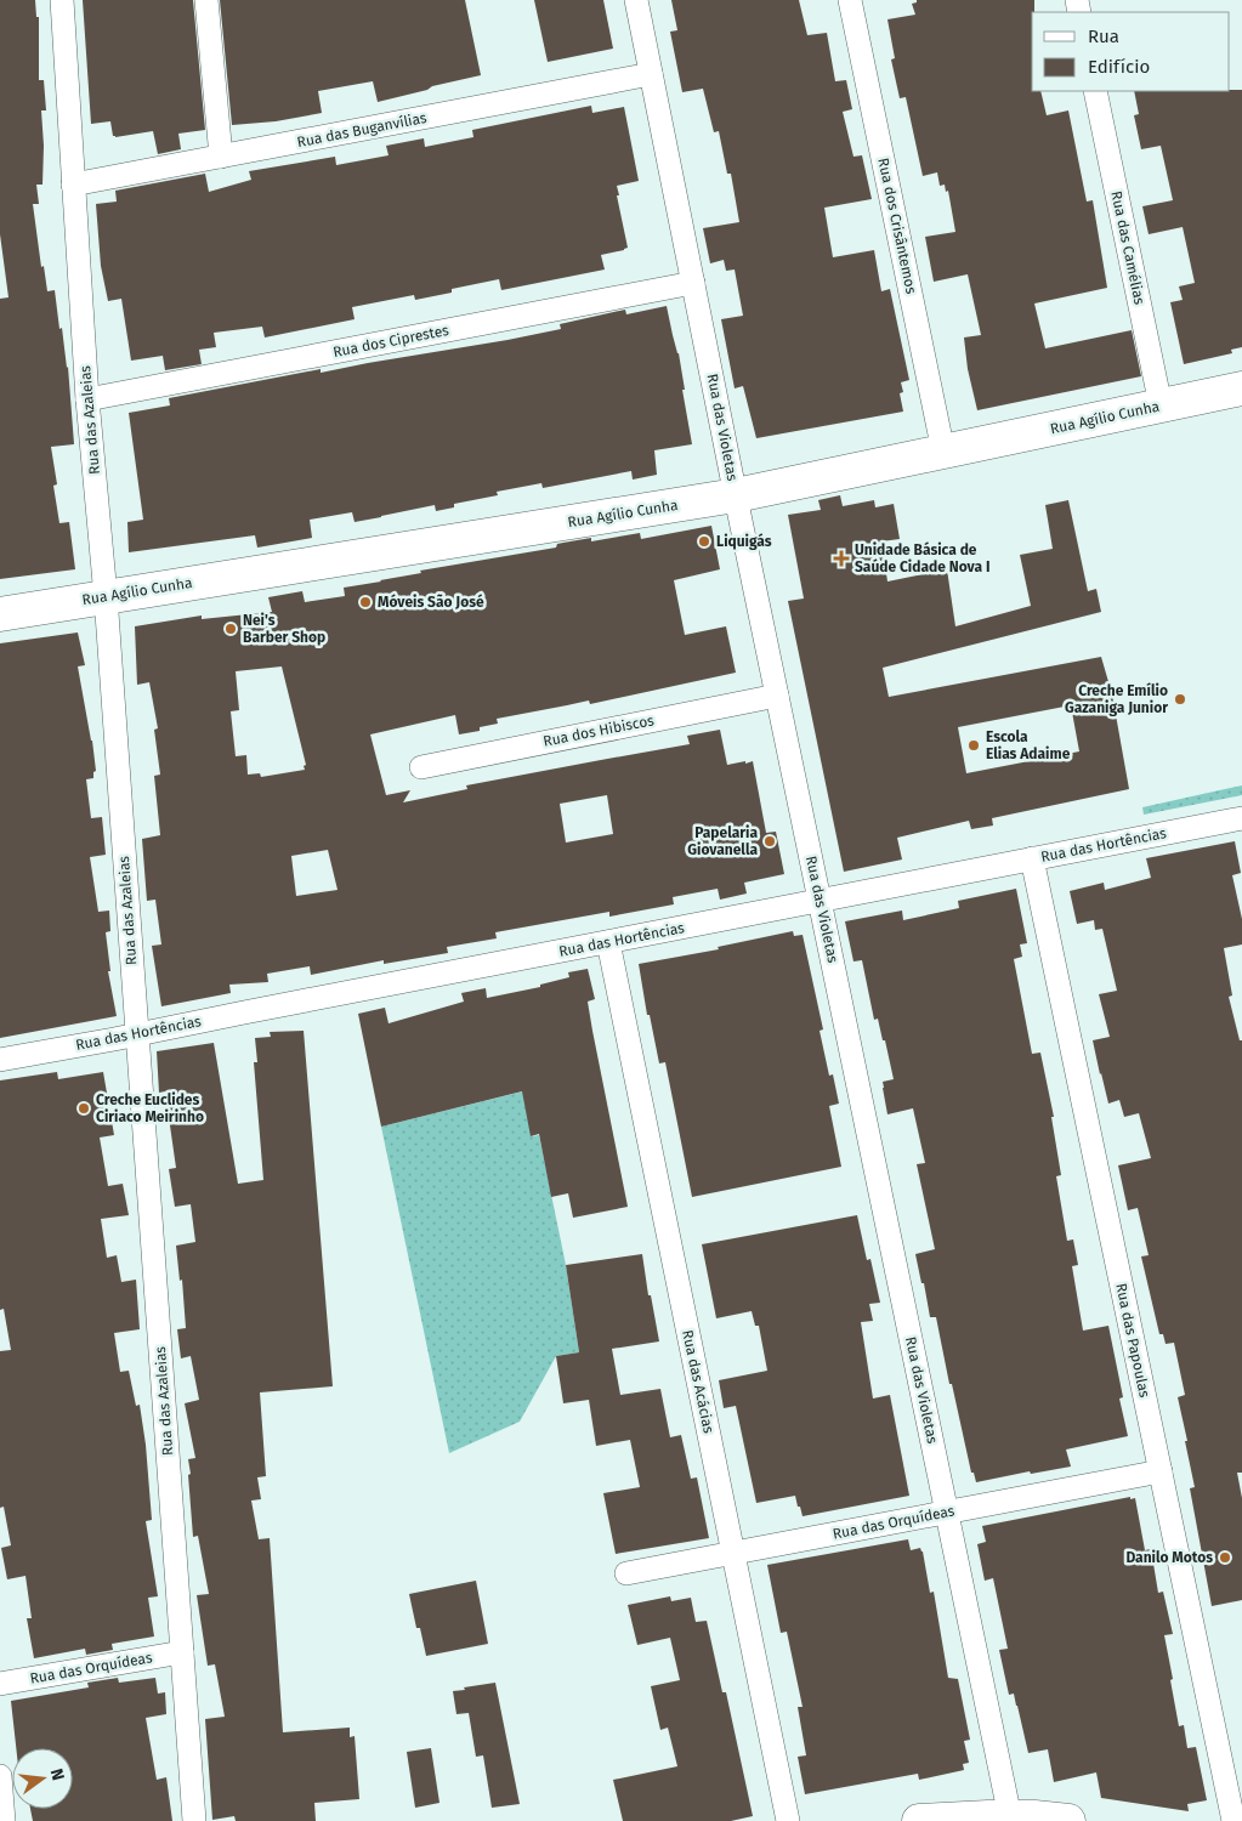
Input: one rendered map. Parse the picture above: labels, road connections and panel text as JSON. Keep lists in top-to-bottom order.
{
  "streets": {
    "main road": ["Rua Agílio Cunha"],
    "street": [
      "Rua das Buganvílias",
      "Rua dos Crisântemos",
      "Rua das Camélias",
      "Rua dos Ciprestes",
      "Rua das Azaleias",
      "Rua das Violetas",
      "Rua dos Hibiscos",
      "Rua das Hortências",
      "Rua das Papoulas",
      "Rua das Acácias",
      "Rua das Orquídeas"
    ]
  },
  "crossings": [
    ["Rua das Buganvílias", "Rua das Azaleias"],
    ["Rua das Buganvílias", "Rua das Violetas"],
    ["Rua dos Crisântemos", "Rua Agílio Cunha"],
    ["Rua das Camélias", "Rua Agílio Cunha"],
    ["Rua dos Ciprestes", "Rua das Azaleias"],
    ["Rua dos Ciprestes", "Rua das Violetas"],
    ["Rua Agílio Cunha", "Rua das Azaleias"],
    ["Rua Agílio Cunha", "Rua das Violetas"],
    ["Rua das Azaleias", "Rua das Hortências"],
    ["Rua das Azaleias", "Rua das Orquídeas"],
    ["Rua das Violetas", "Rua dos Hibiscos"],
    ["Rua das Violetas", "Rua das Hortências"],
    ["Rua das Violetas", "Rua das Orquídeas"],
    ["Rua das Hortências", "Rua das Papoulas"],
    ["Rua das Hortências", "Rua das Acácias"],
    ["Rua das Papoulas", "Rua das Orquídeas"],
    ["Rua das Acácias", "Rua das Orquídeas"]
  ],
  "places": {
    "other": [
      "Liquigás",
      "Móveis São José",
      "Nei's Barber Shop",
      "Creche Emílio Gazaniga Junior",
      "Escola Elias Adaime",
      "Papelaria Giovanella",
      "Creche Euclides Ciriaco Meirinho",
      "Danilo Motos"
    ],
    "health": ["Unidade Básica de Saúde Cidade Nova I"]
  },
  "legend": ["Rua", "Edifício"],
  "north": "right"
}
